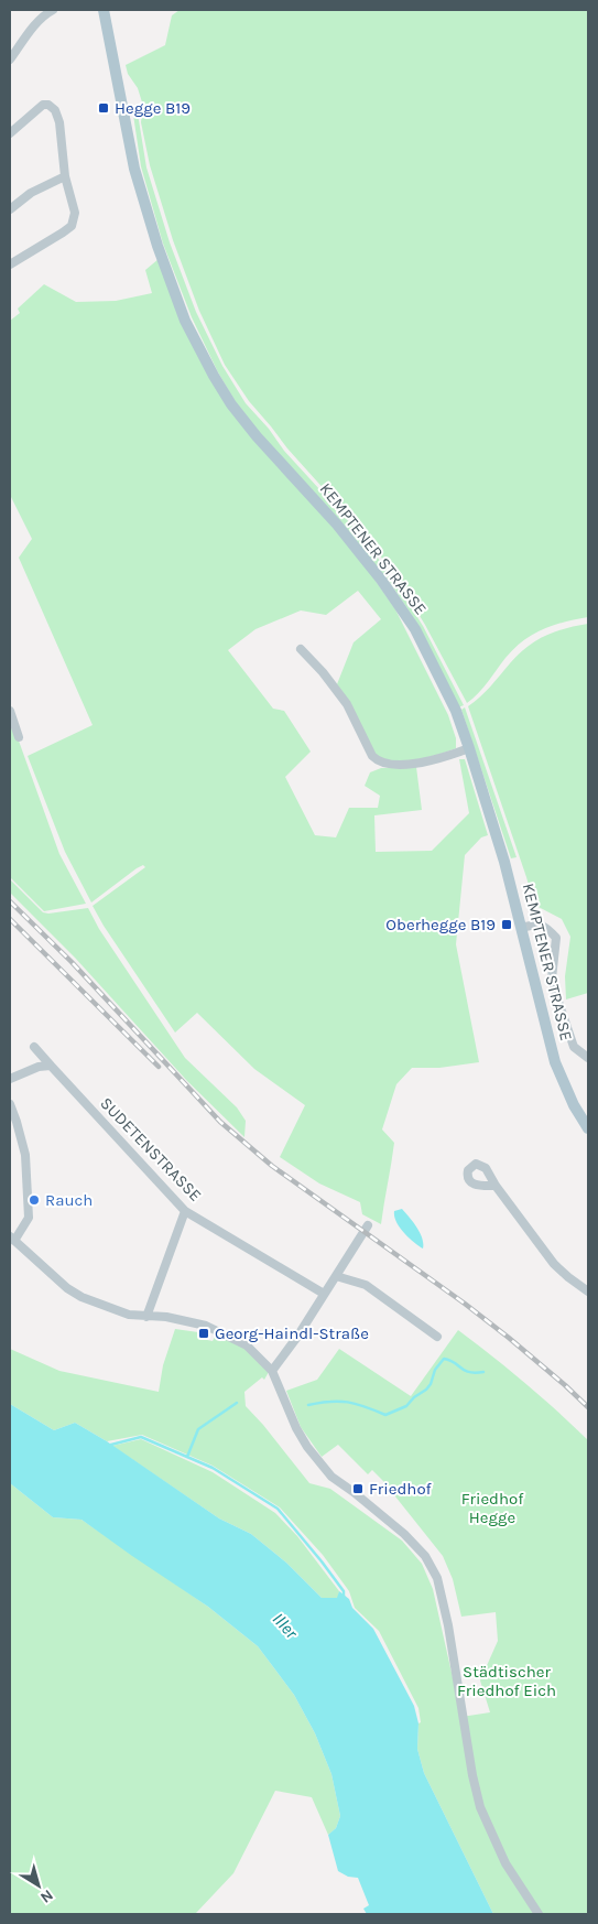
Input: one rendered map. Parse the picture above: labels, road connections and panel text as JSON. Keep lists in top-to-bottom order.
{
  "streets": {
    "main road": ["KEMPTENER STRASSE"],
    "street": ["SUDETENSTRASSE"]
  },
  "water": ["Iller"],
  "parks": ["Friedhof Hegge", "Städtischer Friedhof Eich"],
  "places": {
    "transit": [
      "Hegge B19",
      "Oberhegge B19",
      "Georg-Haindl-Straße",
      "Friedhof"
    ],
    "other": ["Rauch"]
  },
  "north": "bottom right"
}
